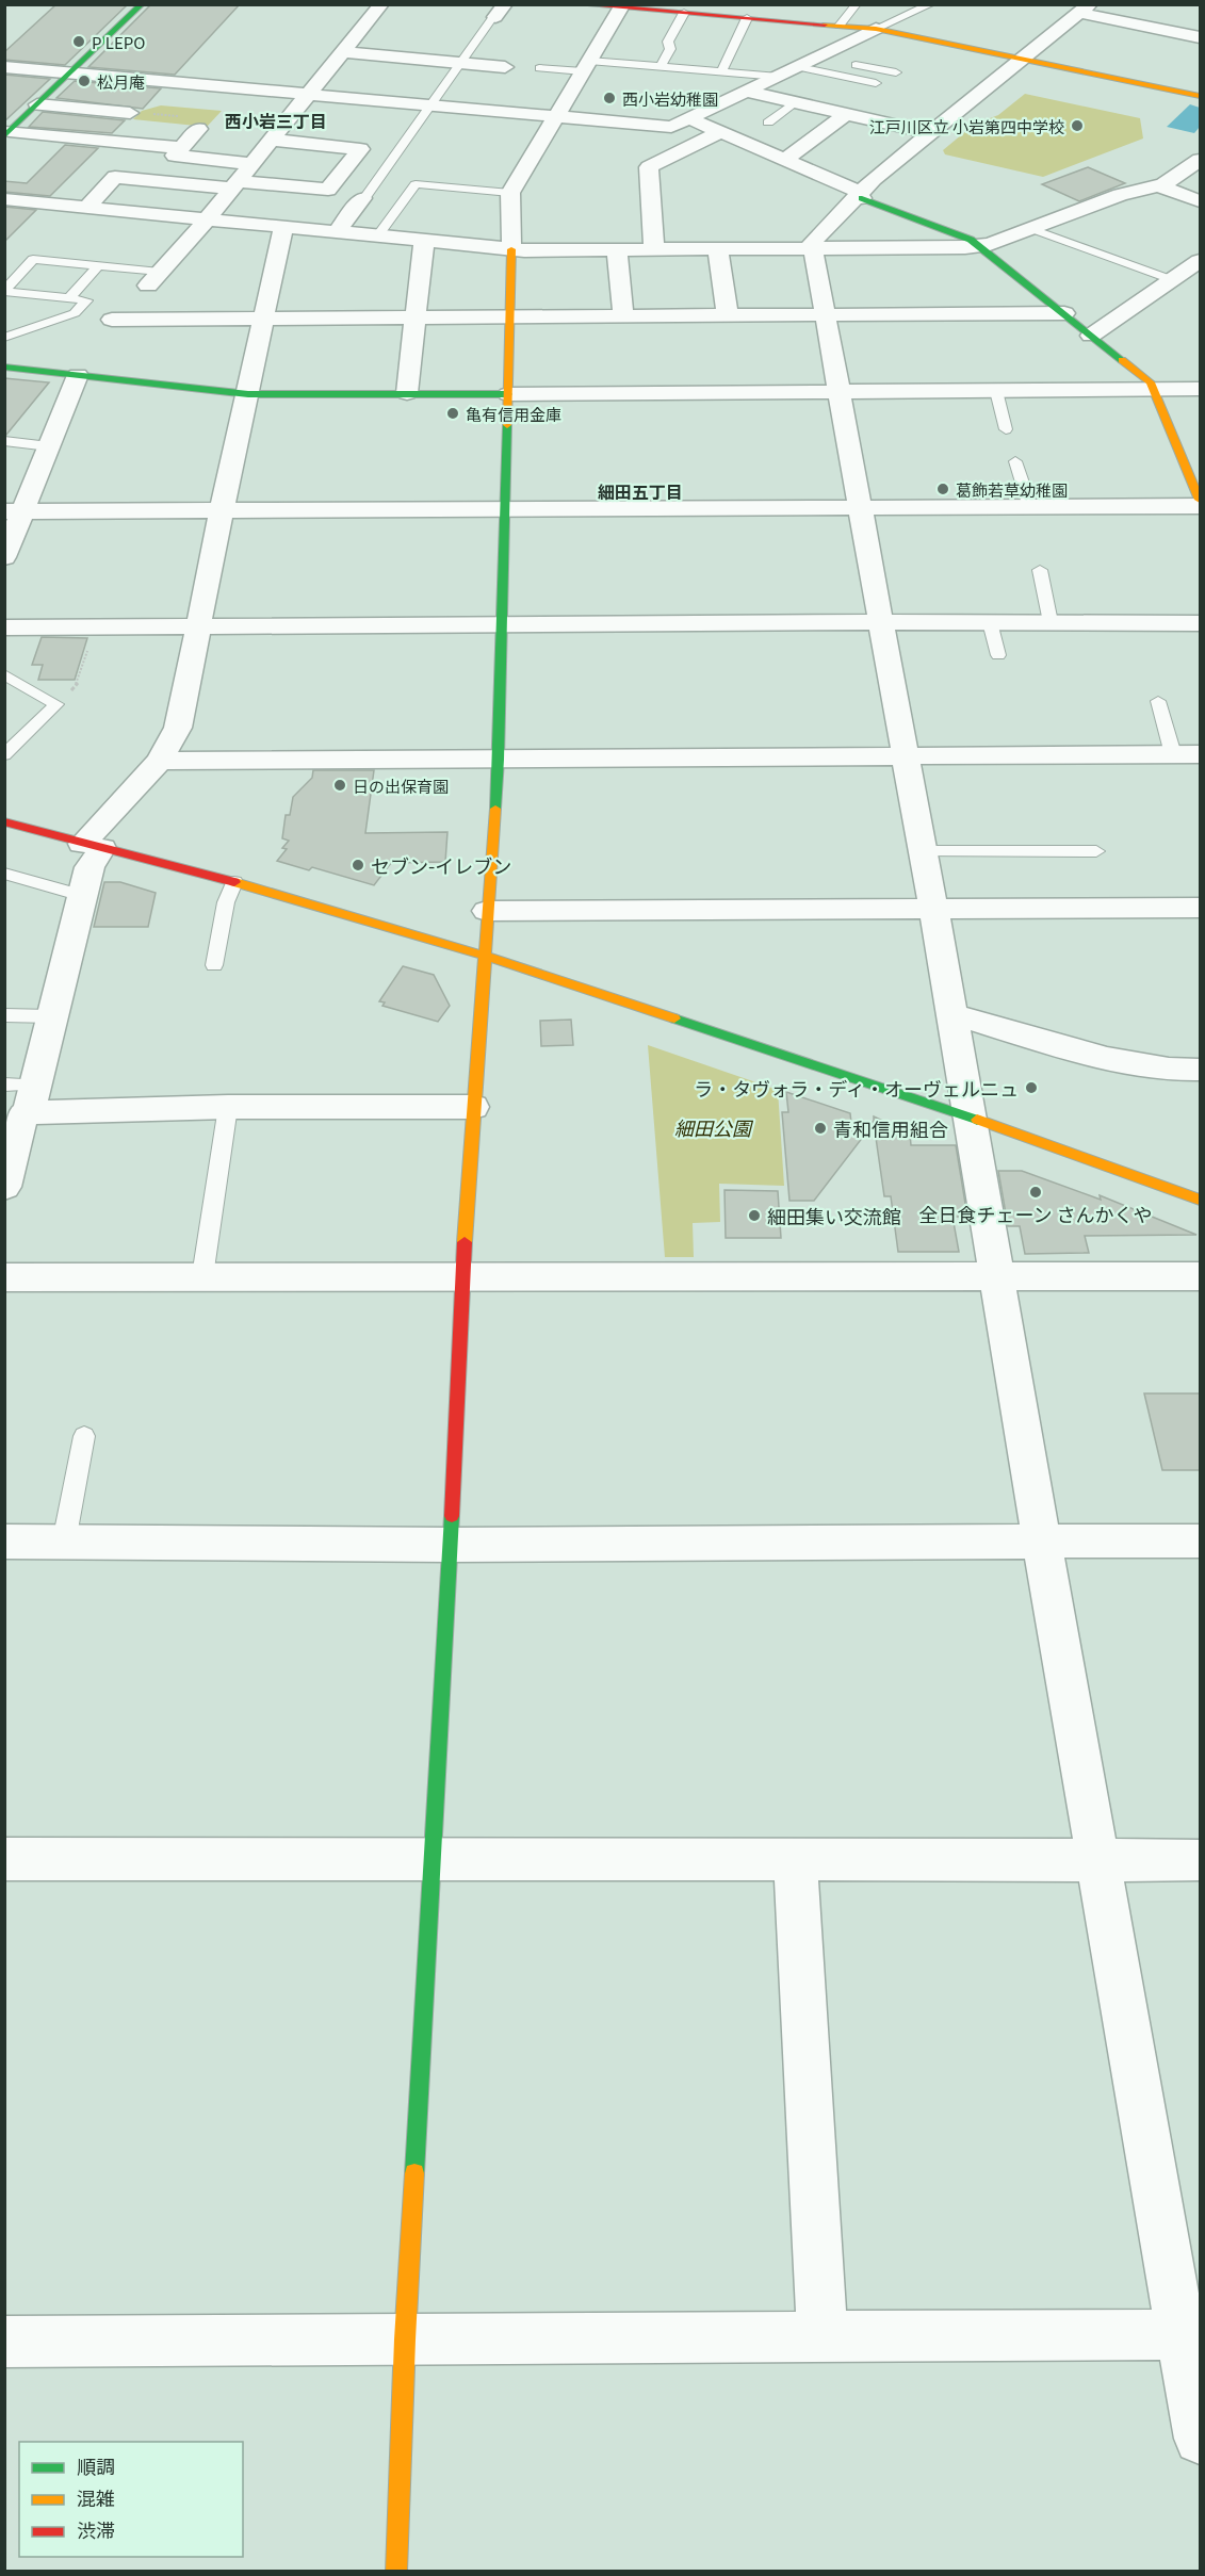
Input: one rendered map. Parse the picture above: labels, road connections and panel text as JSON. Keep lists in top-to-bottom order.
{
  "districts": ["西小岩三丁目", "細田五丁目"],
  "parks": ["細田公園"],
  "places": [
    "P LEPO",
    "松月庵",
    "西小岩幼稚園",
    "江戸川区立 小岩第四中学校",
    "亀有信用金庫",
    "葛飾若草幼稚園",
    "日の出保育園",
    "セブン-イレブン",
    "ラ・タヴォラ・ディ・オーヴェルニュ",
    "青和信用組合",
    "全日食チェーン さんかくや",
    "細田集い交流館"
  ],
  "legend": ["順調", "混雑", "渋滞"]
}
